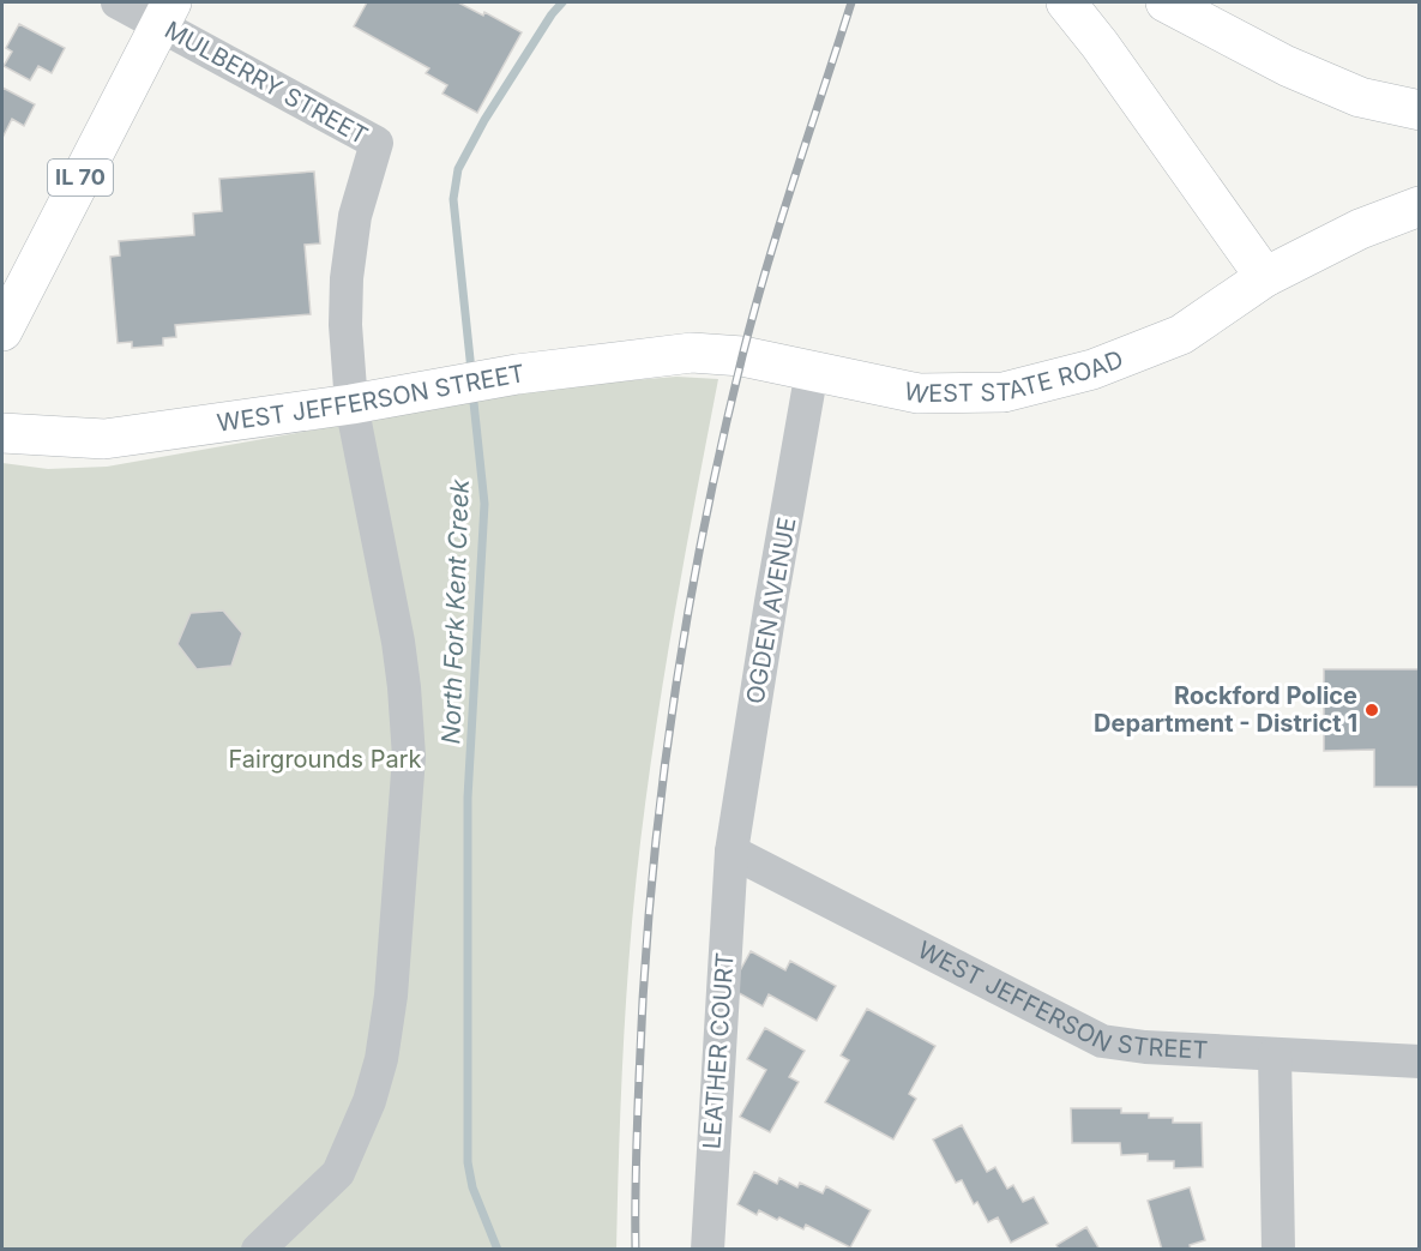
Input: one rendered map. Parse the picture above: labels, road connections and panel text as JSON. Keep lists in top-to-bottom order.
{
  "streets": {
    "main road": ["IL 70", "WEST STATE ROAD", "WEST JEFFERSON STREET"],
    "street": ["MULBERRY STREET", "OGDEN AVENUE", "LEATHER COURT"]
  },
  "crossings": [
    ["MULBERRY STREET", "IL 70"],
    ["MULBERRY STREET", "WEST JEFFERSON STREET"],
    ["WEST STATE ROAD", "WEST JEFFERSON STREET"],
    ["WEST STATE ROAD", "OGDEN AVENUE"],
    ["WEST JEFFERSON STREET", "OGDEN AVENUE"],
    ["WEST JEFFERSON STREET", "LEATHER COURT"],
    ["OGDEN AVENUE", "LEATHER COURT"]
  ],
  "water": ["North Fork Kent Creek"],
  "parks": ["Fairgrounds Park"],
  "places": ["Rockford Police Department - District 1"]
}
